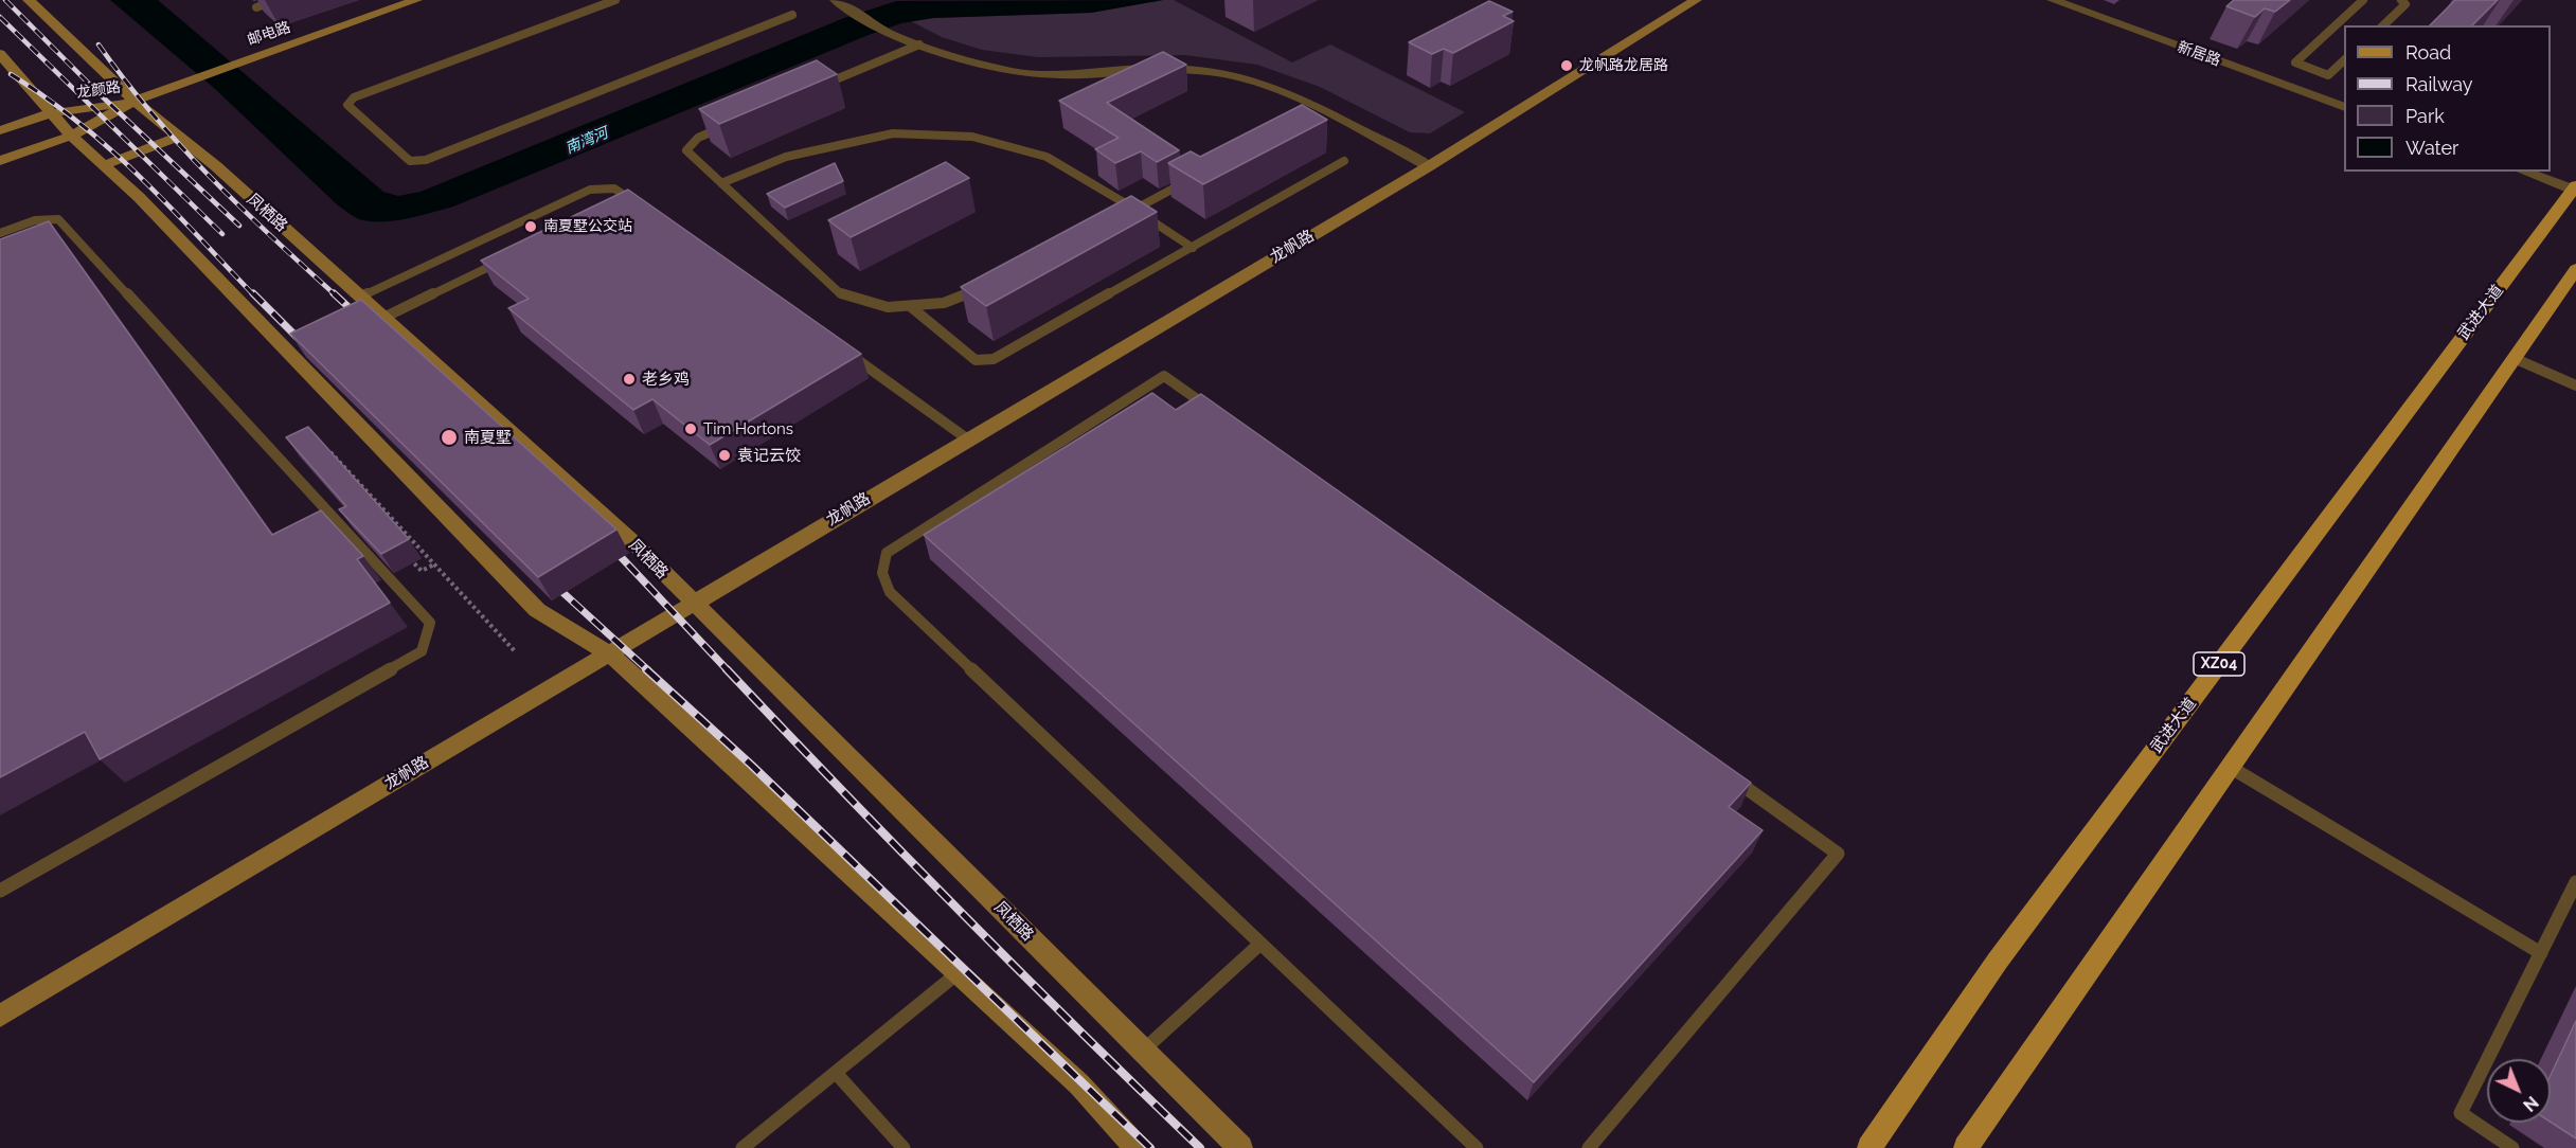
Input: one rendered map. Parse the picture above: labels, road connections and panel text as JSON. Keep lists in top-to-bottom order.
{
  "streets": {
    "main road": [
      "邮电路",
      "龙颜路",
      "凤栖路",
      "龙帆路",
      "武进大道",
      "XZ04"
    ],
    "street": ["新居路"]
  },
  "crossings": [
    ["邮电路", "龙颜路"],
    ["邮电路", "凤栖路"],
    ["龙颜路", "凤栖路"],
    ["凤栖路", "龙帆路"]
  ],
  "water": ["南湾河"],
  "places": [
    "龙帆路龙居路",
    "南夏墅公交站",
    "老乡鸡",
    "Tim Hortons",
    "南夏墅",
    "袁记云饺"
  ],
  "legend": [
    "Road",
    "Railway",
    "Park",
    "Water"
  ],
  "north": "bottom right"
}
